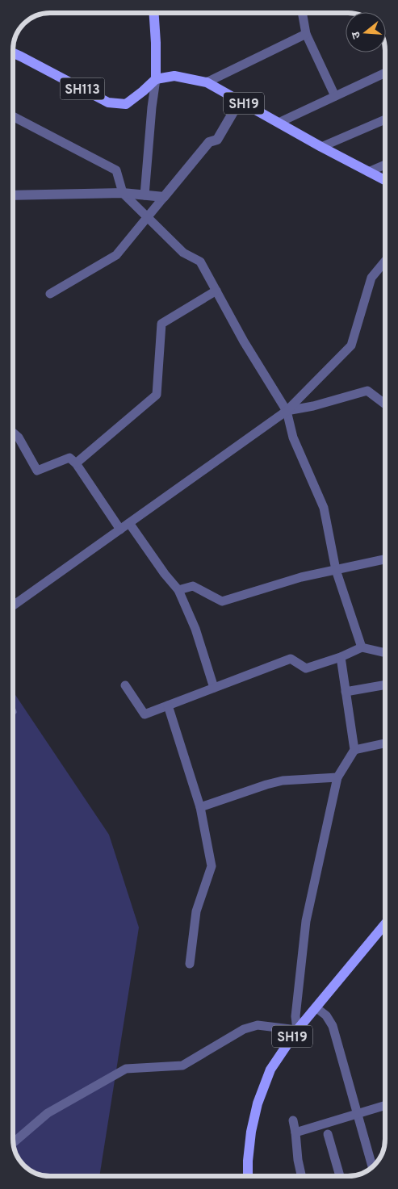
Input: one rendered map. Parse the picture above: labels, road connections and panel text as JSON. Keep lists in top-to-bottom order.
{
  "streets": {
    "main road": ["SH113", "SH19"]
  },
  "crossings": [
    ["SH113", "SH19"]
  ],
  "north": "left"
}
